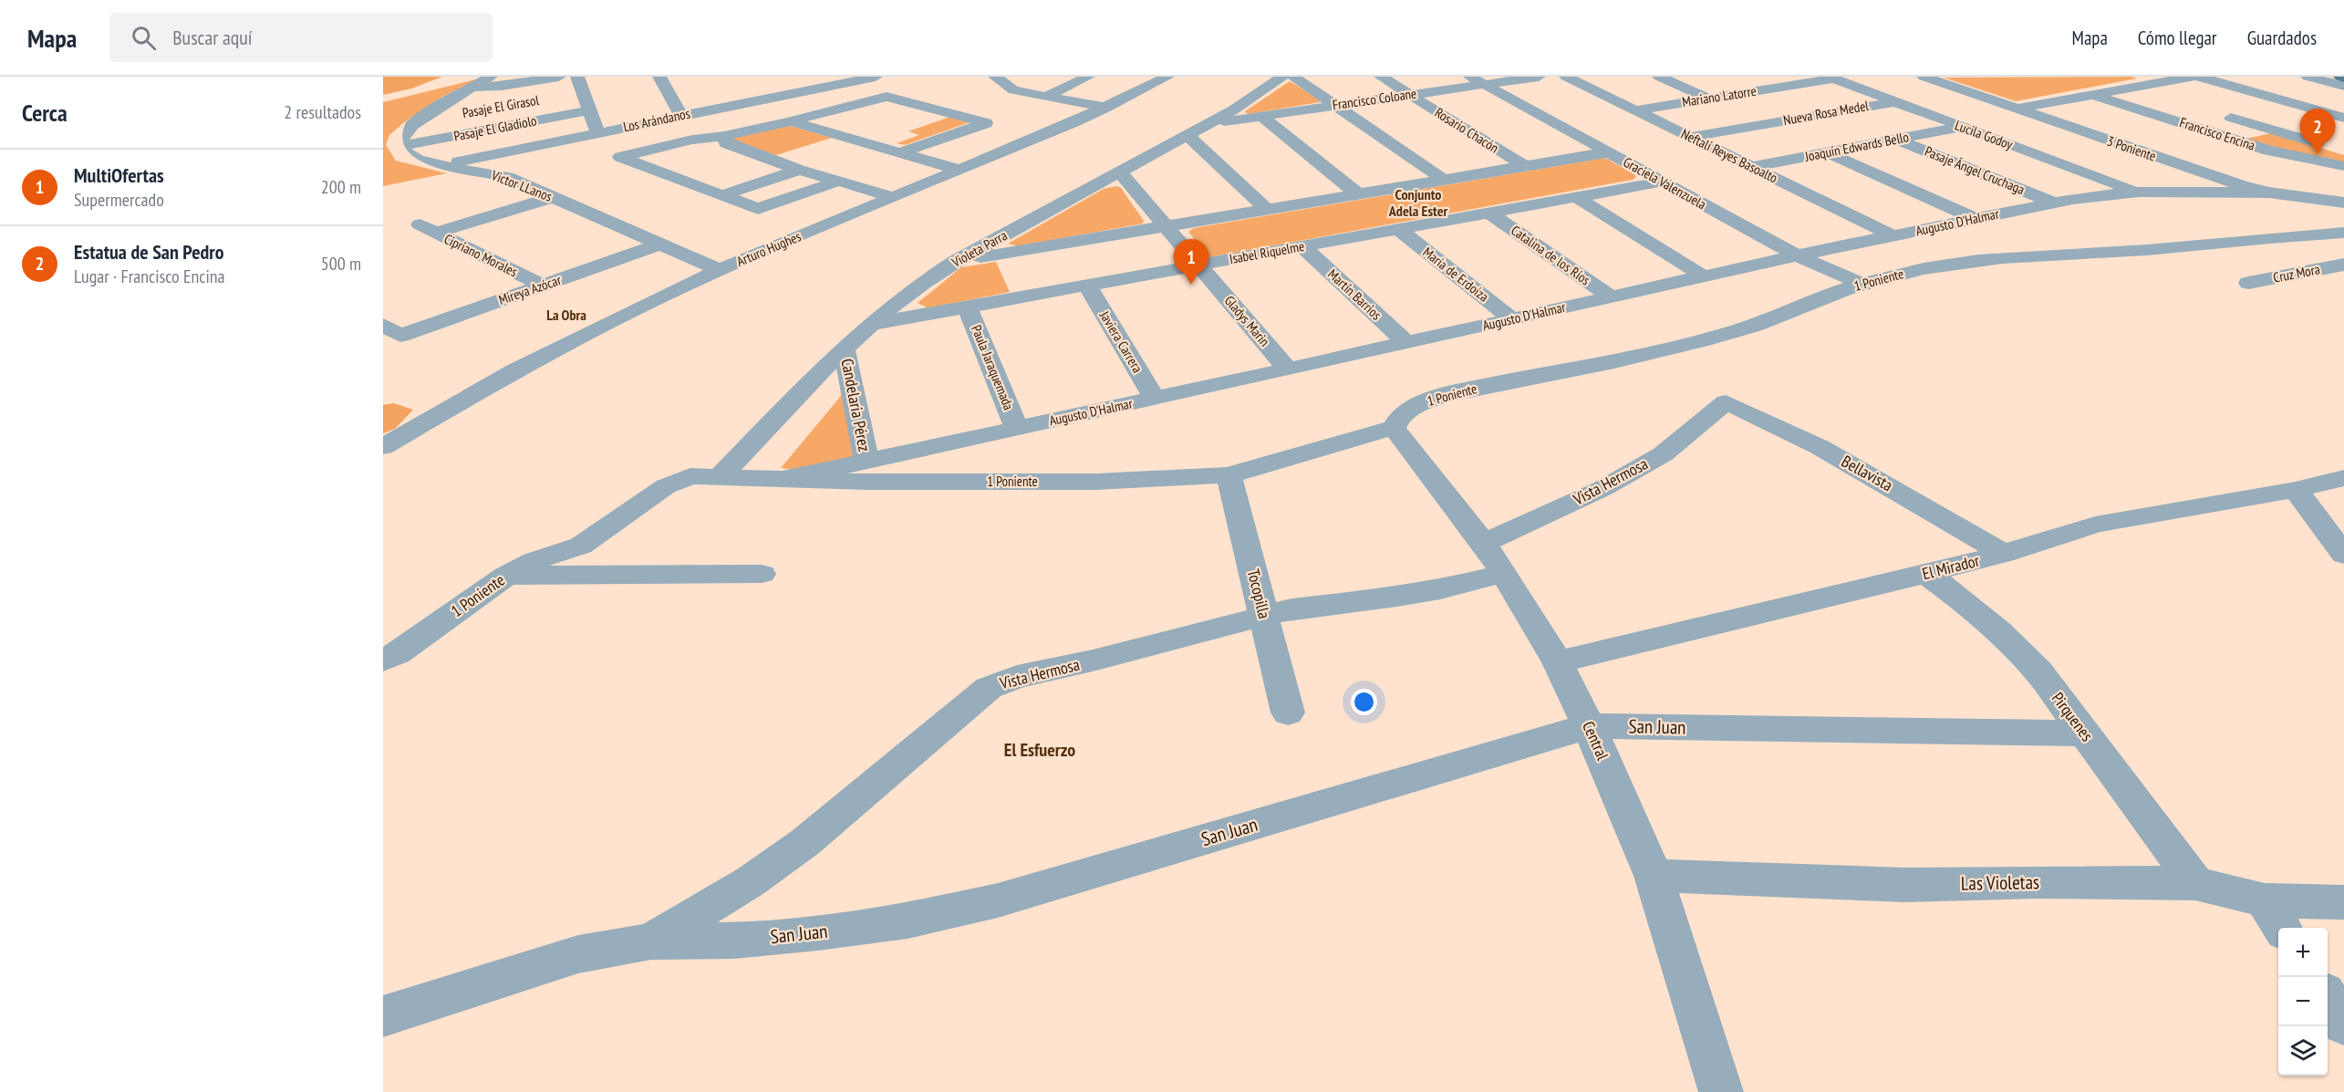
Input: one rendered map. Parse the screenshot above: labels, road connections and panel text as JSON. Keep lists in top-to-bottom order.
{
  "streets": {
    "street": [
      "Mariano Latorre",
      "Francisco Coloane",
      "Pasaje El Girasol",
      "Nueva Rosa Medel",
      "Los Arándanos",
      "Pasaje El Gladiolo",
      "Rosario Chacón",
      "Francisco Encina",
      "Lucila Godoy",
      "Joaquín Edwards Bello",
      "3 Poniente",
      "Neftalí Reyes Basoalto",
      "Pasaje Ángel Cruchaga",
      "Graciela Valenzuela",
      "Victor LLanos",
      "Augusto D'Halmar",
      "Arturo Hughes",
      "Violeta Parra",
      "Isabel Riquelme",
      "Cipriano Morales",
      "Catalina de los Ríos",
      "Cruz Mora",
      "María de Erdoíza",
      "1 Poniente",
      "Mireya Azócar",
      "Martín Barrios",
      "Gladys Marin",
      "Javiera Carrera",
      "Paula Jaraquemada",
      "Candelaria Pérez",
      "Bellavista",
      "Vista Hermosa",
      "El Mirador",
      "Tocopilla",
      "Pirquenes",
      "San Juan",
      "Central",
      "Las Violetas"
    ]
  },
  "crossings": [
    ["Mariano Latorre", "Lucila Godoy"],
    ["Mariano Latorre", "Neftalí Reyes Basoalto"],
    ["Francisco Coloane", "Rosario Chacón"],
    ["Francisco Coloane", "Graciela Valenzuela"],
    ["Francisco Coloane", "Violeta Parra"],
    ["Nueva Rosa Medel", "Lucila Godoy"],
    ["Nueva Rosa Medel", "3 Poniente"],
    ["Nueva Rosa Medel", "Neftalí Reyes Basoalto"],
    ["Los Arándanos", "Victor LLanos"],
    ["Pasaje El Gladiolo", "Victor LLanos"],
    ["Lucila Godoy", "Joaquín Edwards Bello"],
    ["Lucila Godoy", "Augusto D'Halmar"],
    ["Joaquín Edwards Bello", "Neftalí Reyes Basoalto"],
    ["Joaquín Edwards Bello", "Pasaje Ángel Cruchaga"],
    ["3 Poniente", "Augusto D'Halmar"],
    ["Neftalí Reyes Basoalto", "Augusto D'Halmar"],
    ["Pasaje Ángel Cruchaga", "Augusto D'Halmar"],
    ["Graciela Valenzuela", "Augusto D'Halmar"],
    ["Graciela Valenzuela", "Isabel Riquelme"],
    ["Graciela Valenzuela", "1 Poniente"],
    ["Victor LLanos", "Arturo Hughes"],
    ["Victor LLanos", "Cipriano Morales"],
    ["Victor LLanos", "Mireya Azócar"],
    ["Augusto D'Halmar", "Catalina de los Ríos"],
    ["Augusto D'Halmar", "María de Erdoíza"],
    ["Augusto D'Halmar", "1 Poniente"],
    ["Augusto D'Halmar", "Martín Barrios"],
    ["Augusto D'Halmar", "Gladys Marin"],
    ["Augusto D'Halmar", "Javiera Carrera"],
    ["Augusto D'Halmar", "Paula Jaraquemada"],
    ["Augusto D'Halmar", "Candelaria Pérez"],
    ["Violeta Parra", "Isabel Riquelme"],
    ["Violeta Parra", "1 Poniente"],
    ["Violeta Parra", "Gladys Marin"],
    ["Violeta Parra", "Candelaria Pérez"],
    ["Isabel Riquelme", "Catalina de los Ríos"],
    ["Isabel Riquelme", "María de Erdoíza"],
    ["Isabel Riquelme", "Martín Barrios"],
    ["Isabel Riquelme", "Gladys Marin"],
    ["Isabel Riquelme", "Javiera Carrera"],
    ["Isabel Riquelme", "Paula Jaraquemada"],
    ["Cipriano Morales", "Mireya Azócar"],
    ["1 Poniente", "Tocopilla"],
    ["1 Poniente", "Central"],
    ["Bellavista", "Vista Hermosa"],
    ["Bellavista", "El Mirador"],
    ["Vista Hermosa", "Tocopilla"],
    ["Vista Hermosa", "San Juan"],
    ["Vista Hermosa", "Central"],
    ["El Mirador", "Pirquenes"],
    ["El Mirador", "Central"],
    ["Pirquenes", "San Juan"],
    ["Pirquenes", "Las Violetas"],
    ["San Juan", "Central"],
    ["Central", "Las Violetas"]
  ],
  "districts": ["Conjunto Adela Ester", "La Obra", "El Esfuerzo"],
  "page": {
    "header": "Mapa",
    "search": "Buscar aquí",
    "nav": ["Mapa", "Cómo llegar", "Guardados"],
    "heading": ["Cerca", "2 resultados"],
    "pins": ["2", "1"],
    "list": [
      {
        "mark": "1",
        "name": "MultiOfertas",
        "note": "Supermercado",
        "value": "200 m"
      },
      {
        "mark": "2",
        "name": "Estatua de San Pedro",
        "note": "Lugar · Francisco Encina",
        "value": "500 m"
      }
    ],
    "map_buttons": ["+", "−"]
  }
}
